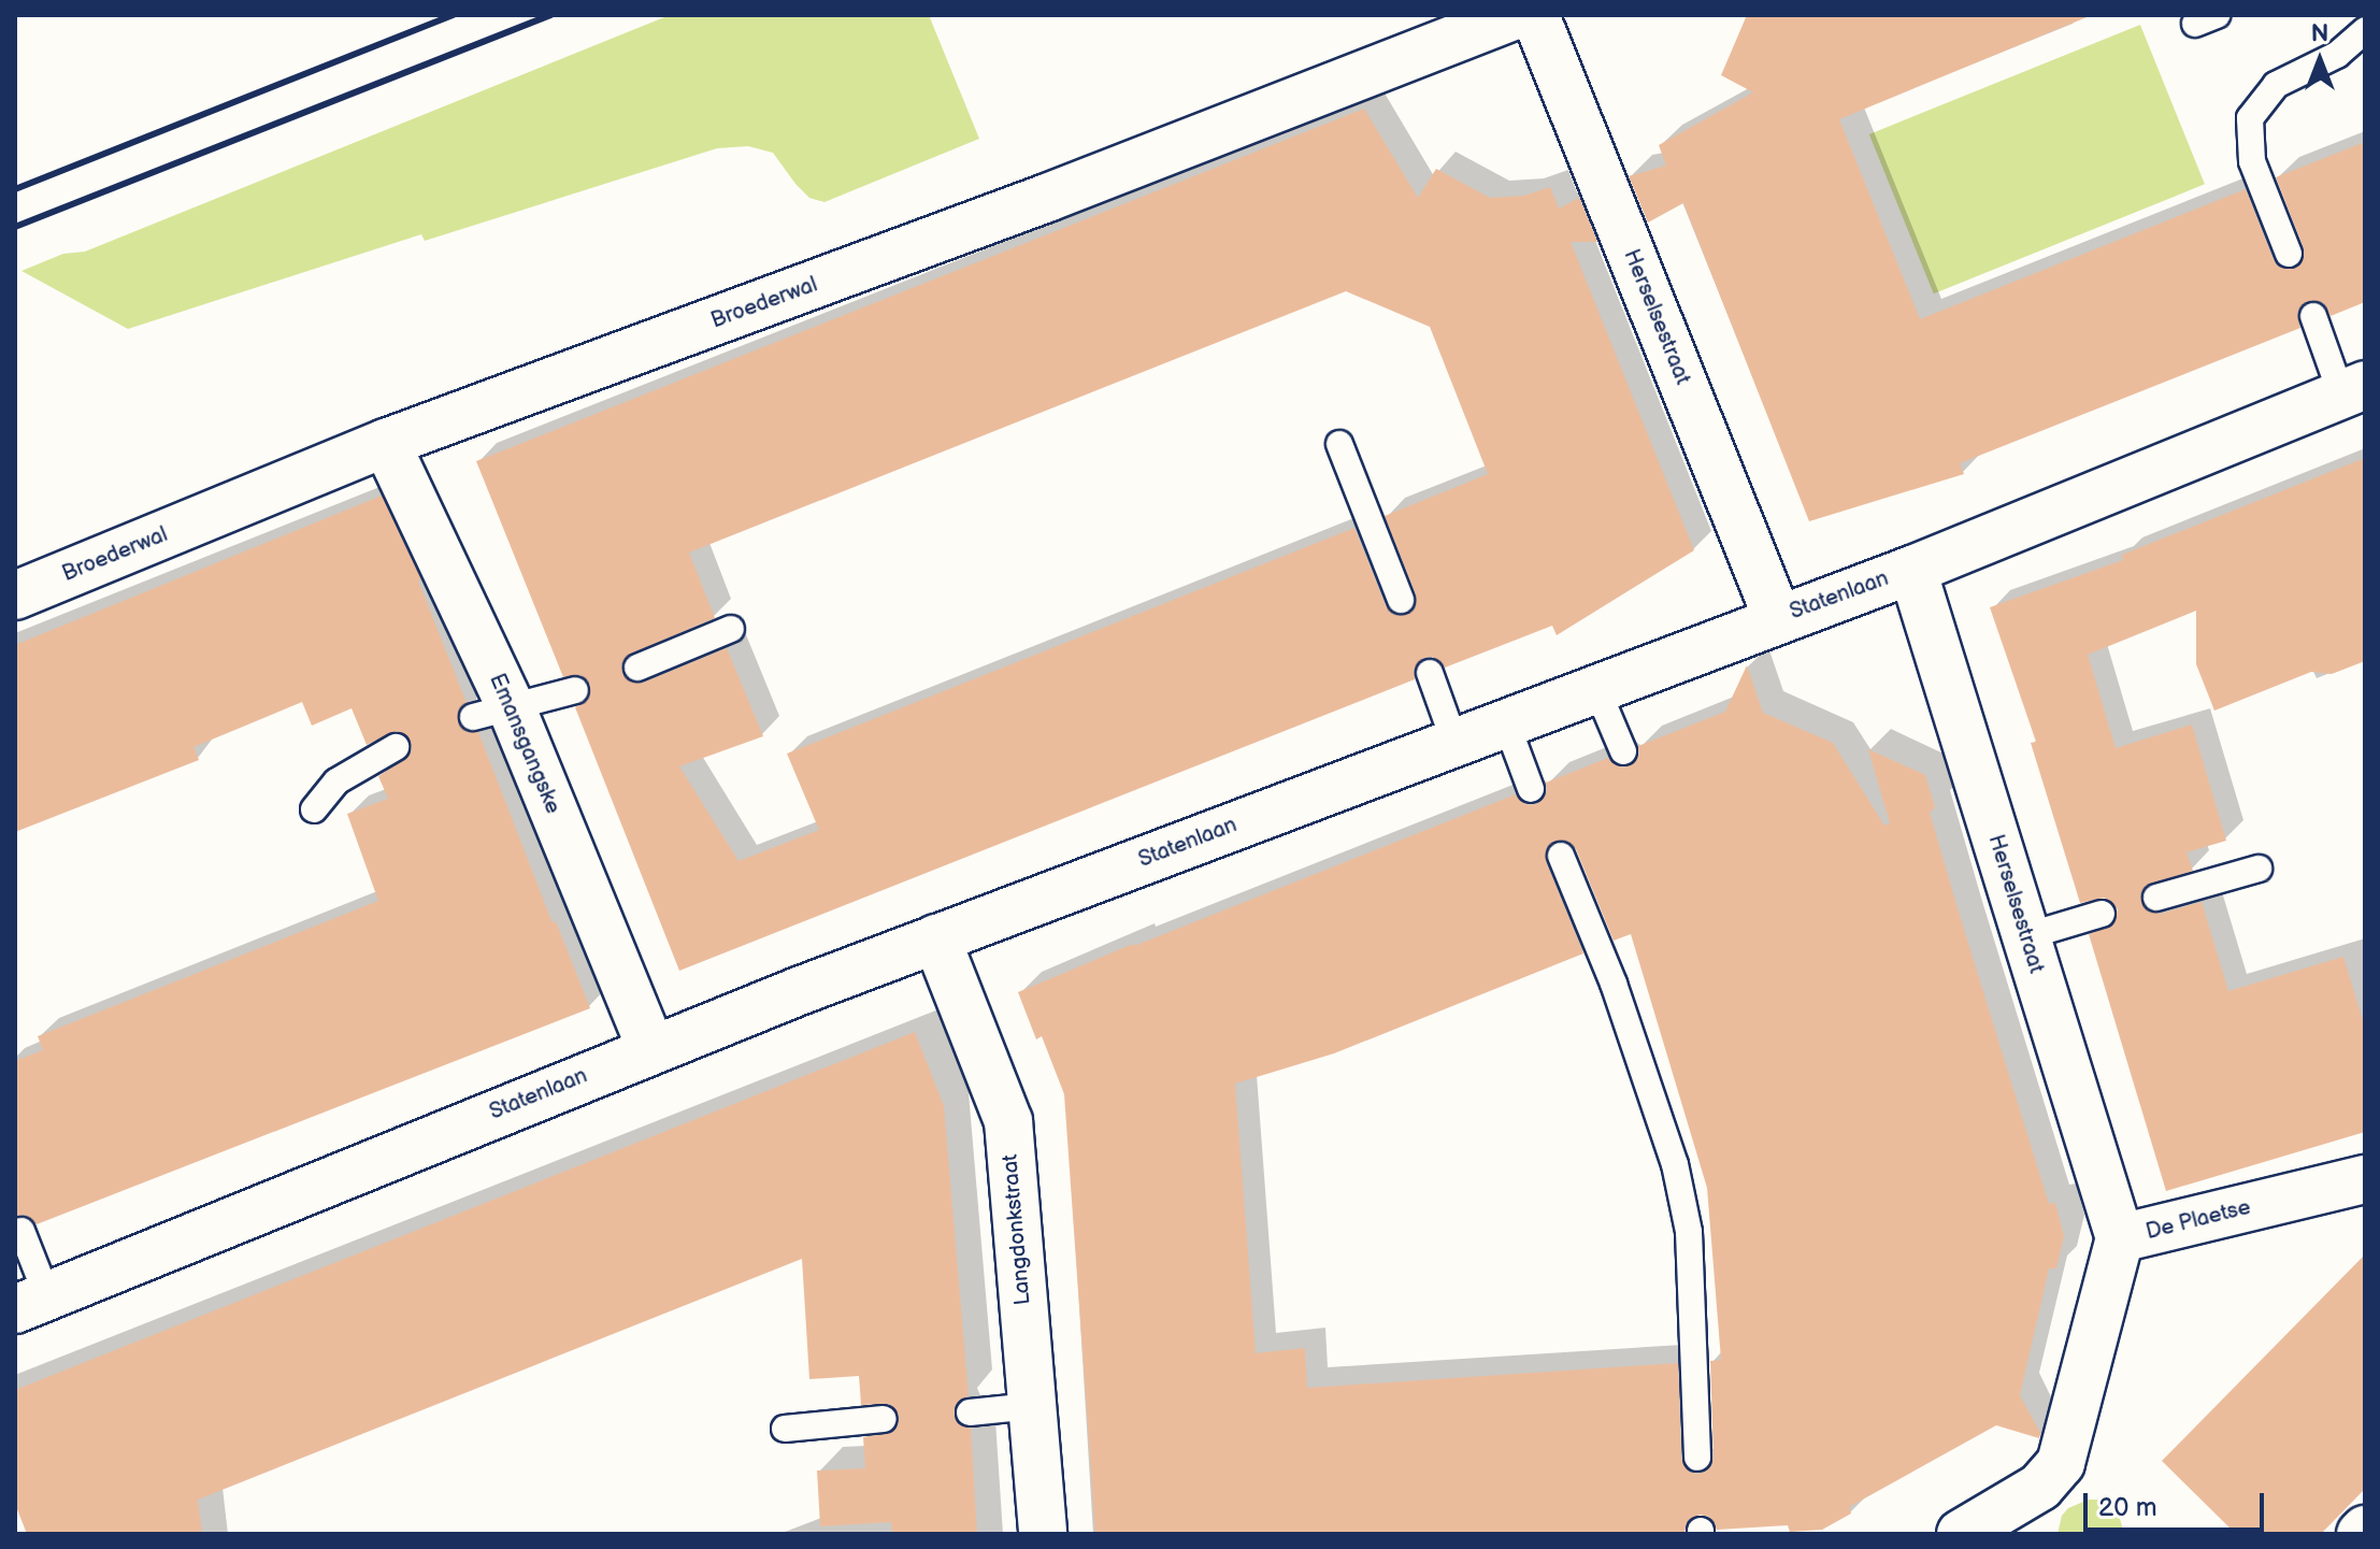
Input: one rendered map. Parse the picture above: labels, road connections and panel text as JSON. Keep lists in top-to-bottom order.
{
  "streets": {
    "street": [
      "Broederwal",
      "Herselsestraat",
      "Statenlaan",
      "Emansgangske",
      "De Plaetse",
      "Langdonkstraat"
    ]
  },
  "crossings": [
    ["Broederwal", "Emansgangske"],
    ["Herselsestraat", "Statenlaan"],
    ["Herselsestraat", "De Plaetse"],
    ["Statenlaan", "Emansgangske"],
    ["Statenlaan", "Langdonkstraat"]
  ],
  "scale_bar": "20 m",
  "north": "top"
}
